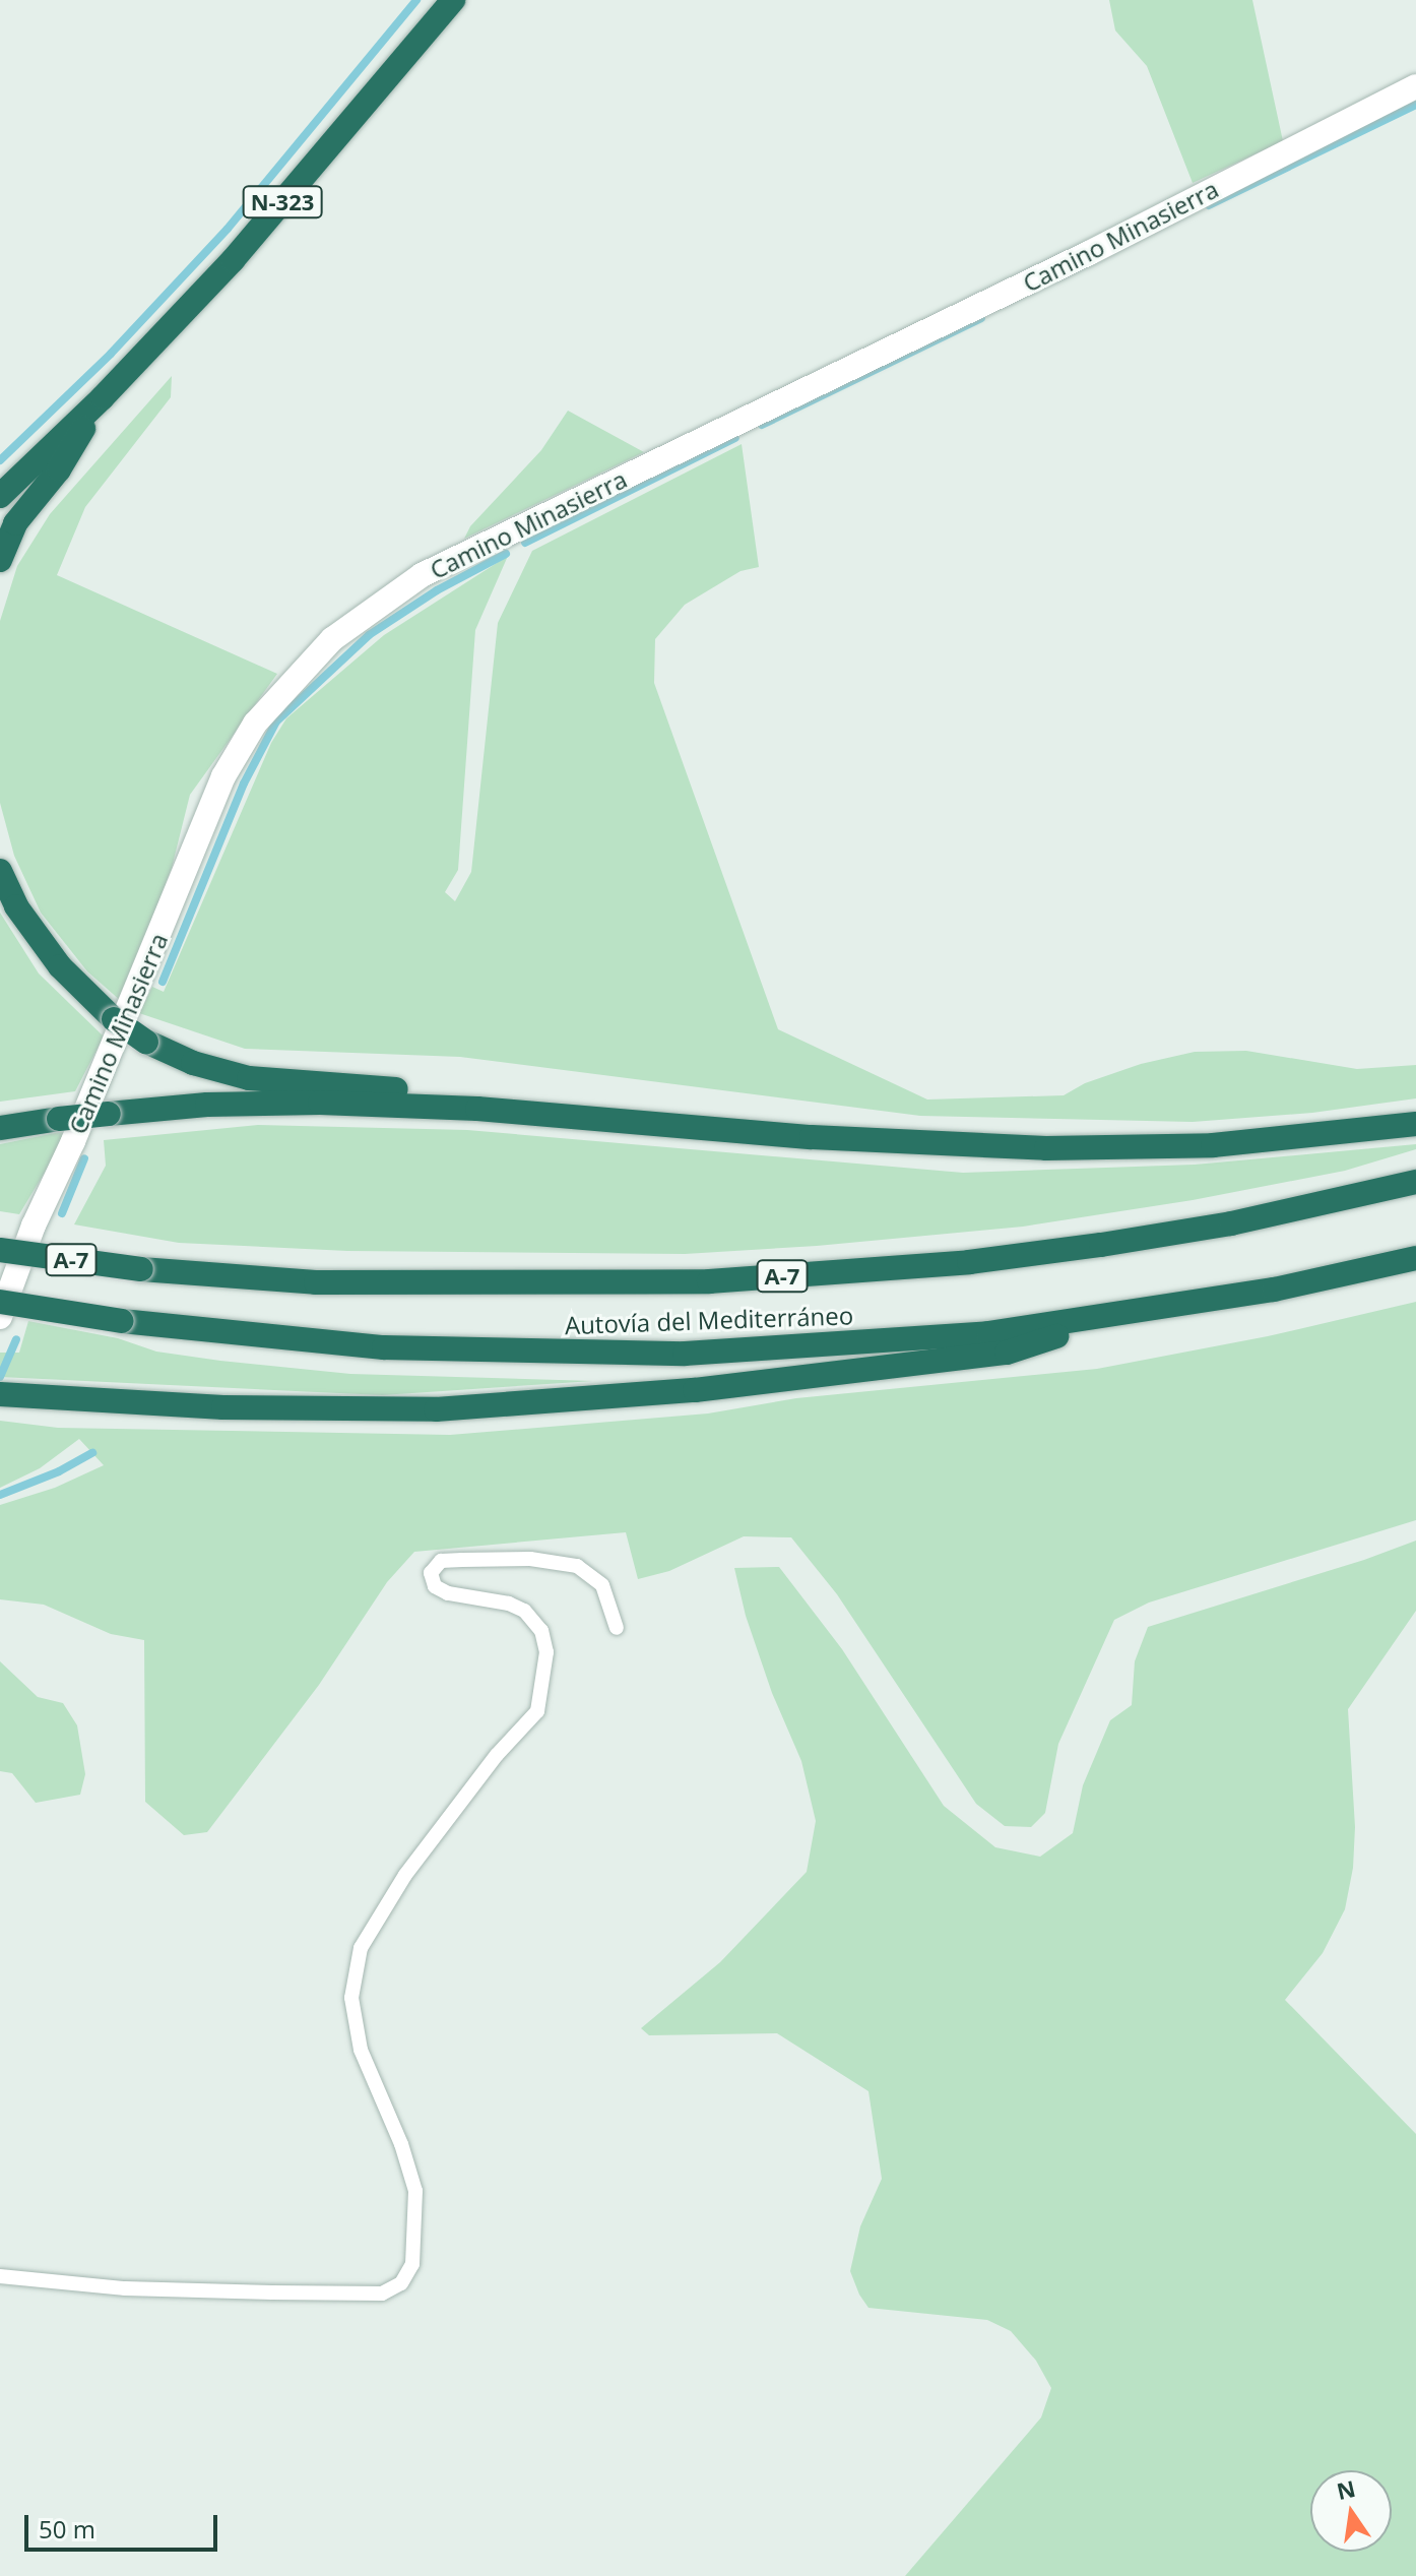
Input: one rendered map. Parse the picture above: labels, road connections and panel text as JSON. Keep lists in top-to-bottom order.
{
  "streets": {
    "highway": ["N-323", "A-7", "Autovía del Mediterráneo"],
    "street": ["Camino Minasierra"]
  },
  "scale_bar": "50 m",
  "north": "top"
}
